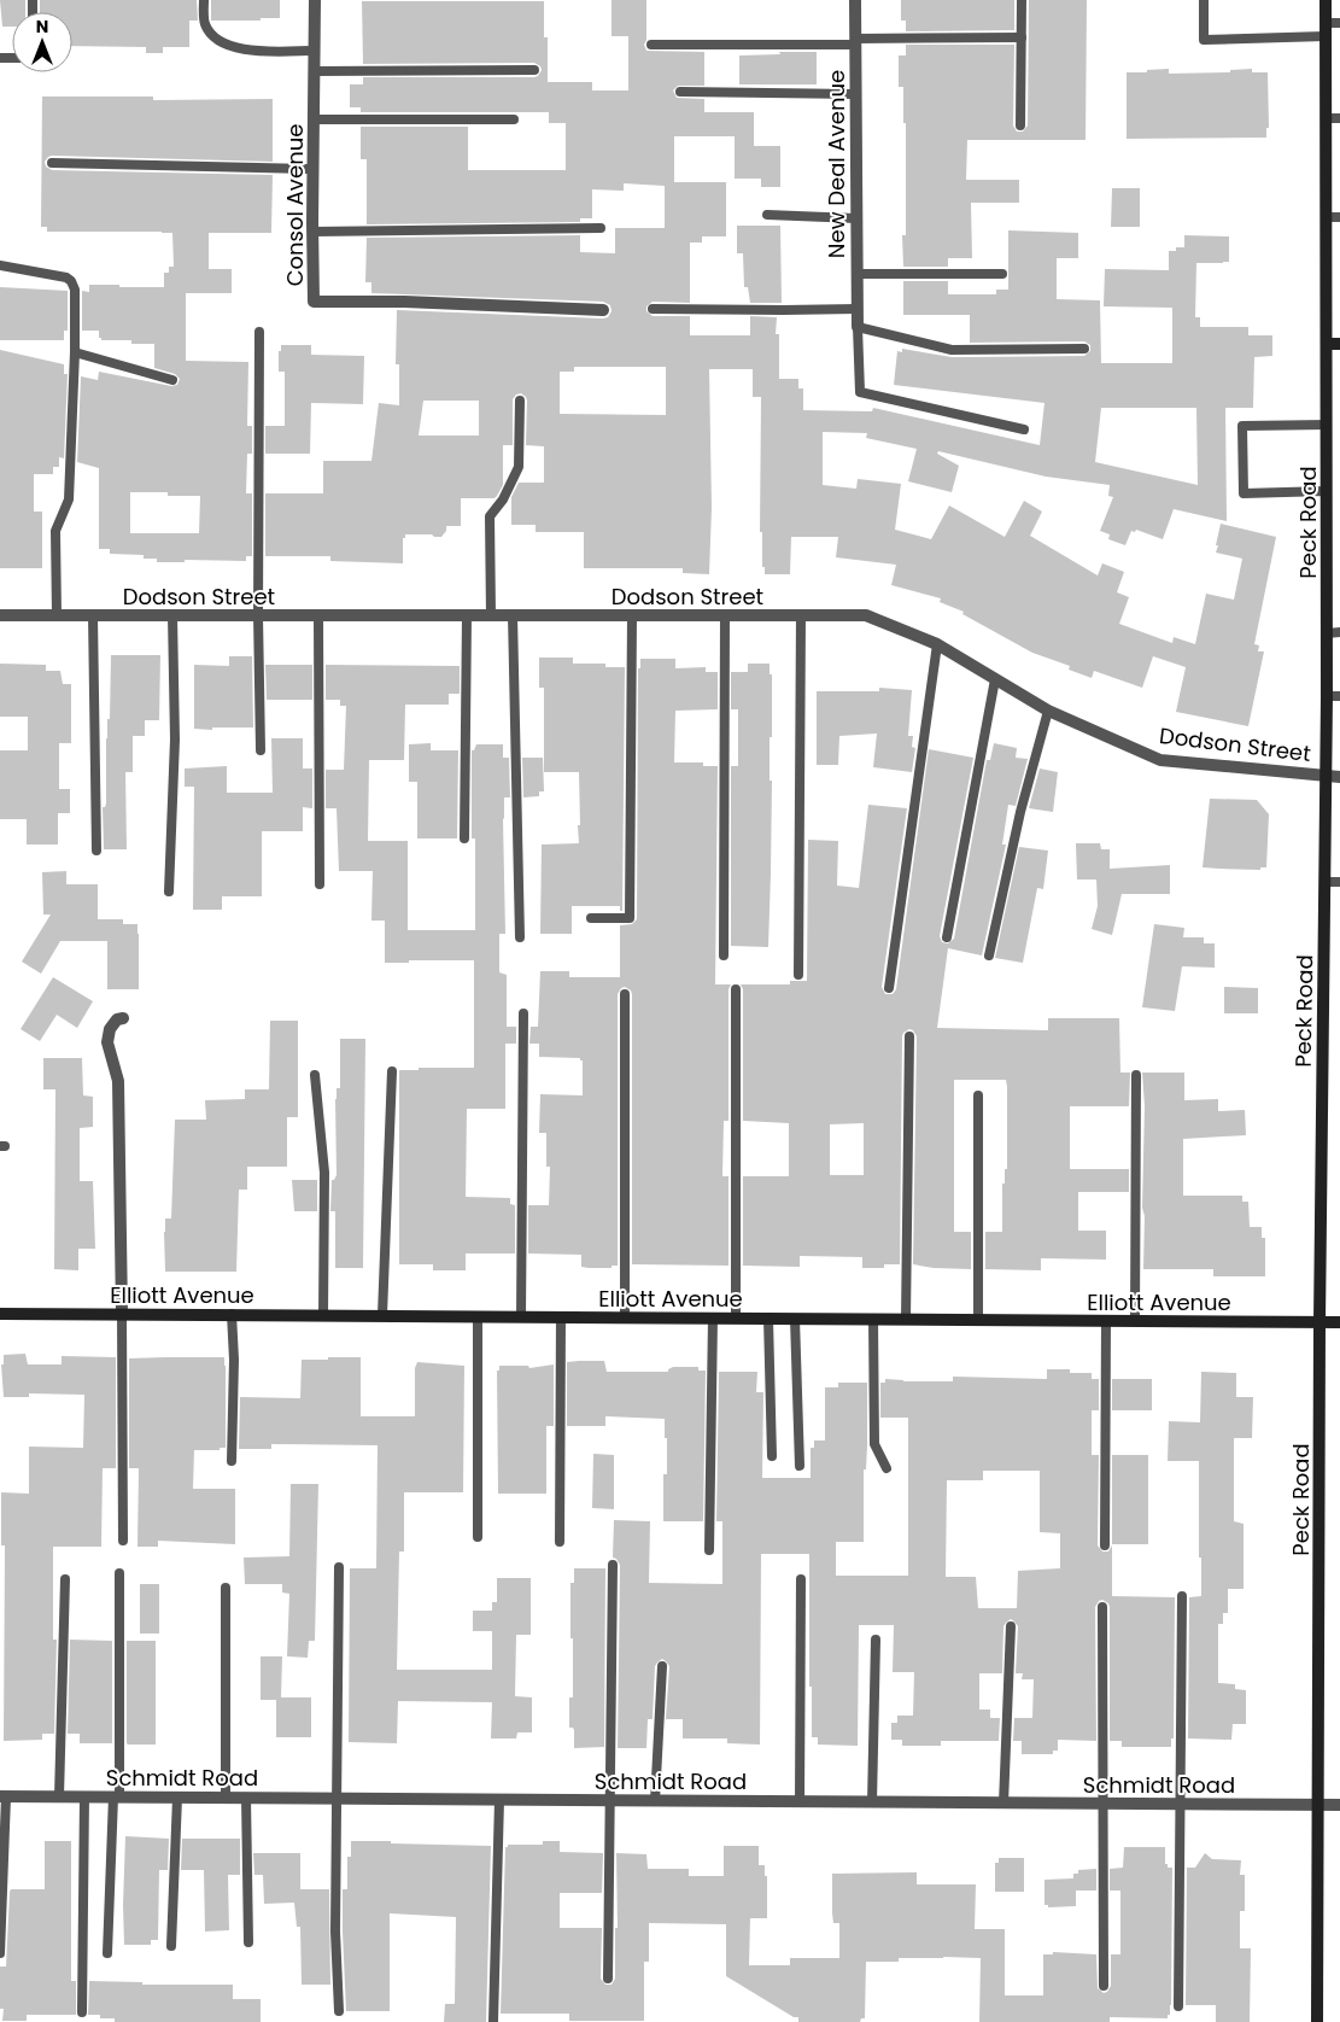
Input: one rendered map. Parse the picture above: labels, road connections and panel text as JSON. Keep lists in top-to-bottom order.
{
  "streets": {
    "main road": ["Peck Road", "Elliott Avenue"],
    "street": [
      "New Deal Avenue",
      "Consol Avenue",
      "Dodson Street",
      "Schmidt Road"
    ]
  },
  "crossings": [
    ["Peck Road", "Dodson Street"],
    ["Peck Road", "Elliott Avenue"],
    ["Peck Road", "Schmidt Road"]
  ],
  "north": "top"
}
